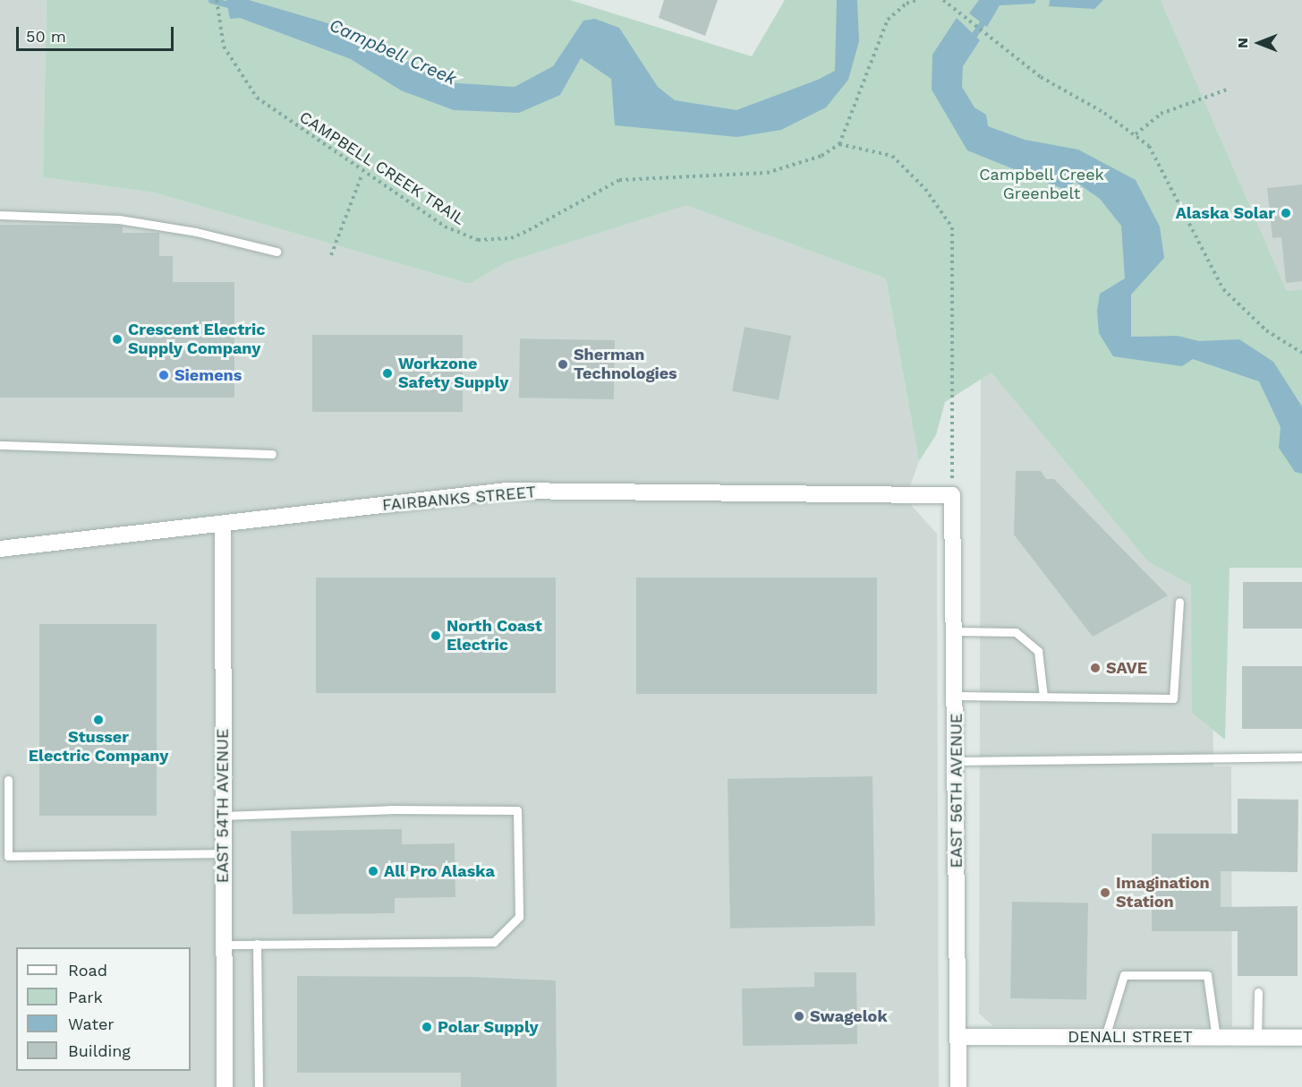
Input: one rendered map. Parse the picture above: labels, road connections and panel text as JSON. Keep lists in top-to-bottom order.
{
  "streets": {
    "street": [
      "FAIRBANKS STREET",
      "EAST 56TH AVENUE",
      "EAST 54TH AVENUE",
      "DENALI STREET"
    ],
    "path": ["CAMPBELL CREEK TRAIL"]
  },
  "crossings": [
    ["FAIRBANKS STREET", "EAST 56TH AVENUE"],
    ["FAIRBANKS STREET", "EAST 54TH AVENUE"],
    ["EAST 56TH AVENUE", "DENALI STREET"]
  ],
  "water": ["Campbell Creek"],
  "parks": ["Campbell Creek Greenbelt"],
  "places": [
    "Alaska Solar",
    "Crescent Electric Supply Company",
    "Sherman Technologies",
    "Workzone Safety Supply",
    "Siemens",
    "North Coast Electric",
    "SAVE",
    "Stusser Electric Company",
    "All Pro Alaska",
    "Imagination Station",
    "Swagelok",
    "Polar Supply"
  ],
  "legend": [
    "Road",
    "Park",
    "Water",
    "Building"
  ],
  "scale_bar": "50 m",
  "north": "left"
}
